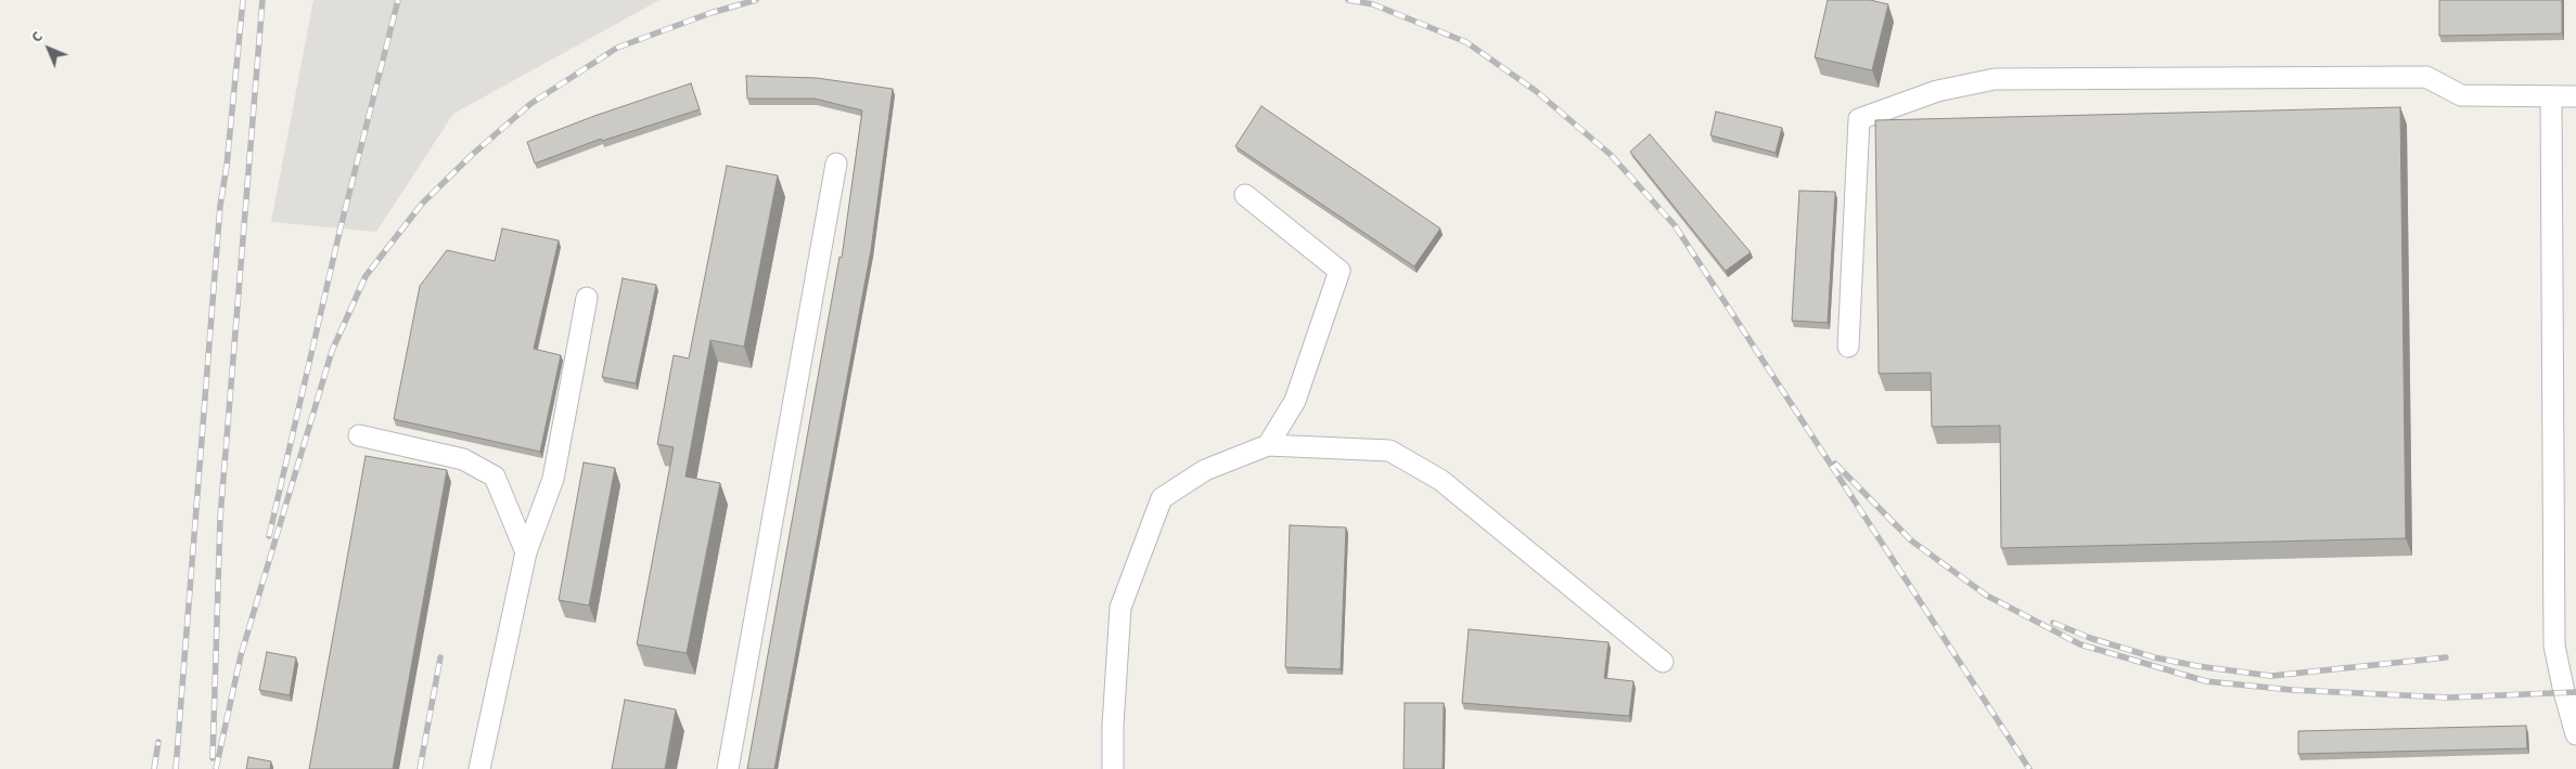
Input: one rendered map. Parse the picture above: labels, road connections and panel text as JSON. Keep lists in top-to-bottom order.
{
  "north": "top left"
}
